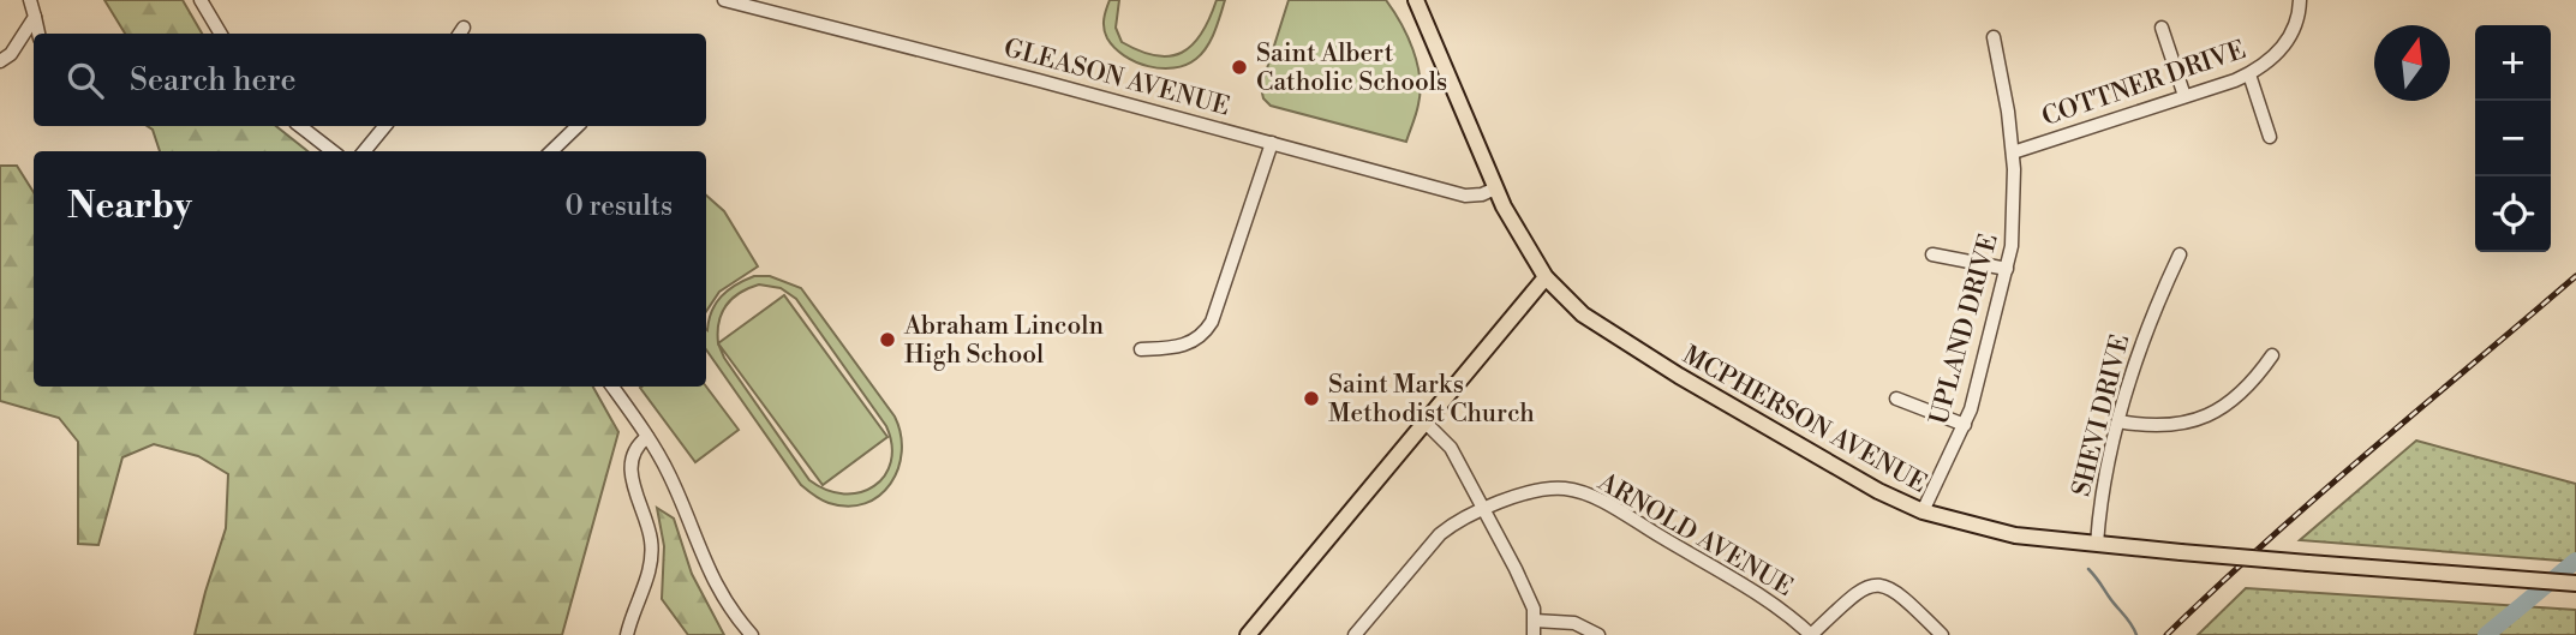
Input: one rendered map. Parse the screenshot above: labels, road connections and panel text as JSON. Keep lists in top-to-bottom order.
{
  "streets": {
    "main road": ["MCPHERSON AVENUE"],
    "street": [
      "GLEASON AVENUE",
      "COTTNER DRIVE",
      "UPLAND DRIVE",
      "SHEVI DRIVE",
      "ARNOLD AVENUE"
    ]
  },
  "crossings": [
    ["GLEASON AVENUE", "MCPHERSON AVENUE"],
    ["COTTNER DRIVE", "UPLAND DRIVE"],
    ["UPLAND DRIVE", "MCPHERSON AVENUE"],
    ["SHEVI DRIVE", "MCPHERSON AVENUE"]
  ],
  "places": ["Saint Albert Catholic Schools", "Abraham Lincoln High School", "Saint Marks Methodist Church"],
  "north": "top",
  "page": {
    "map_buttons": ["+", "−"],
    "search": "Search here",
    "heading": ["Nearby", "0 results"]
  }
}
